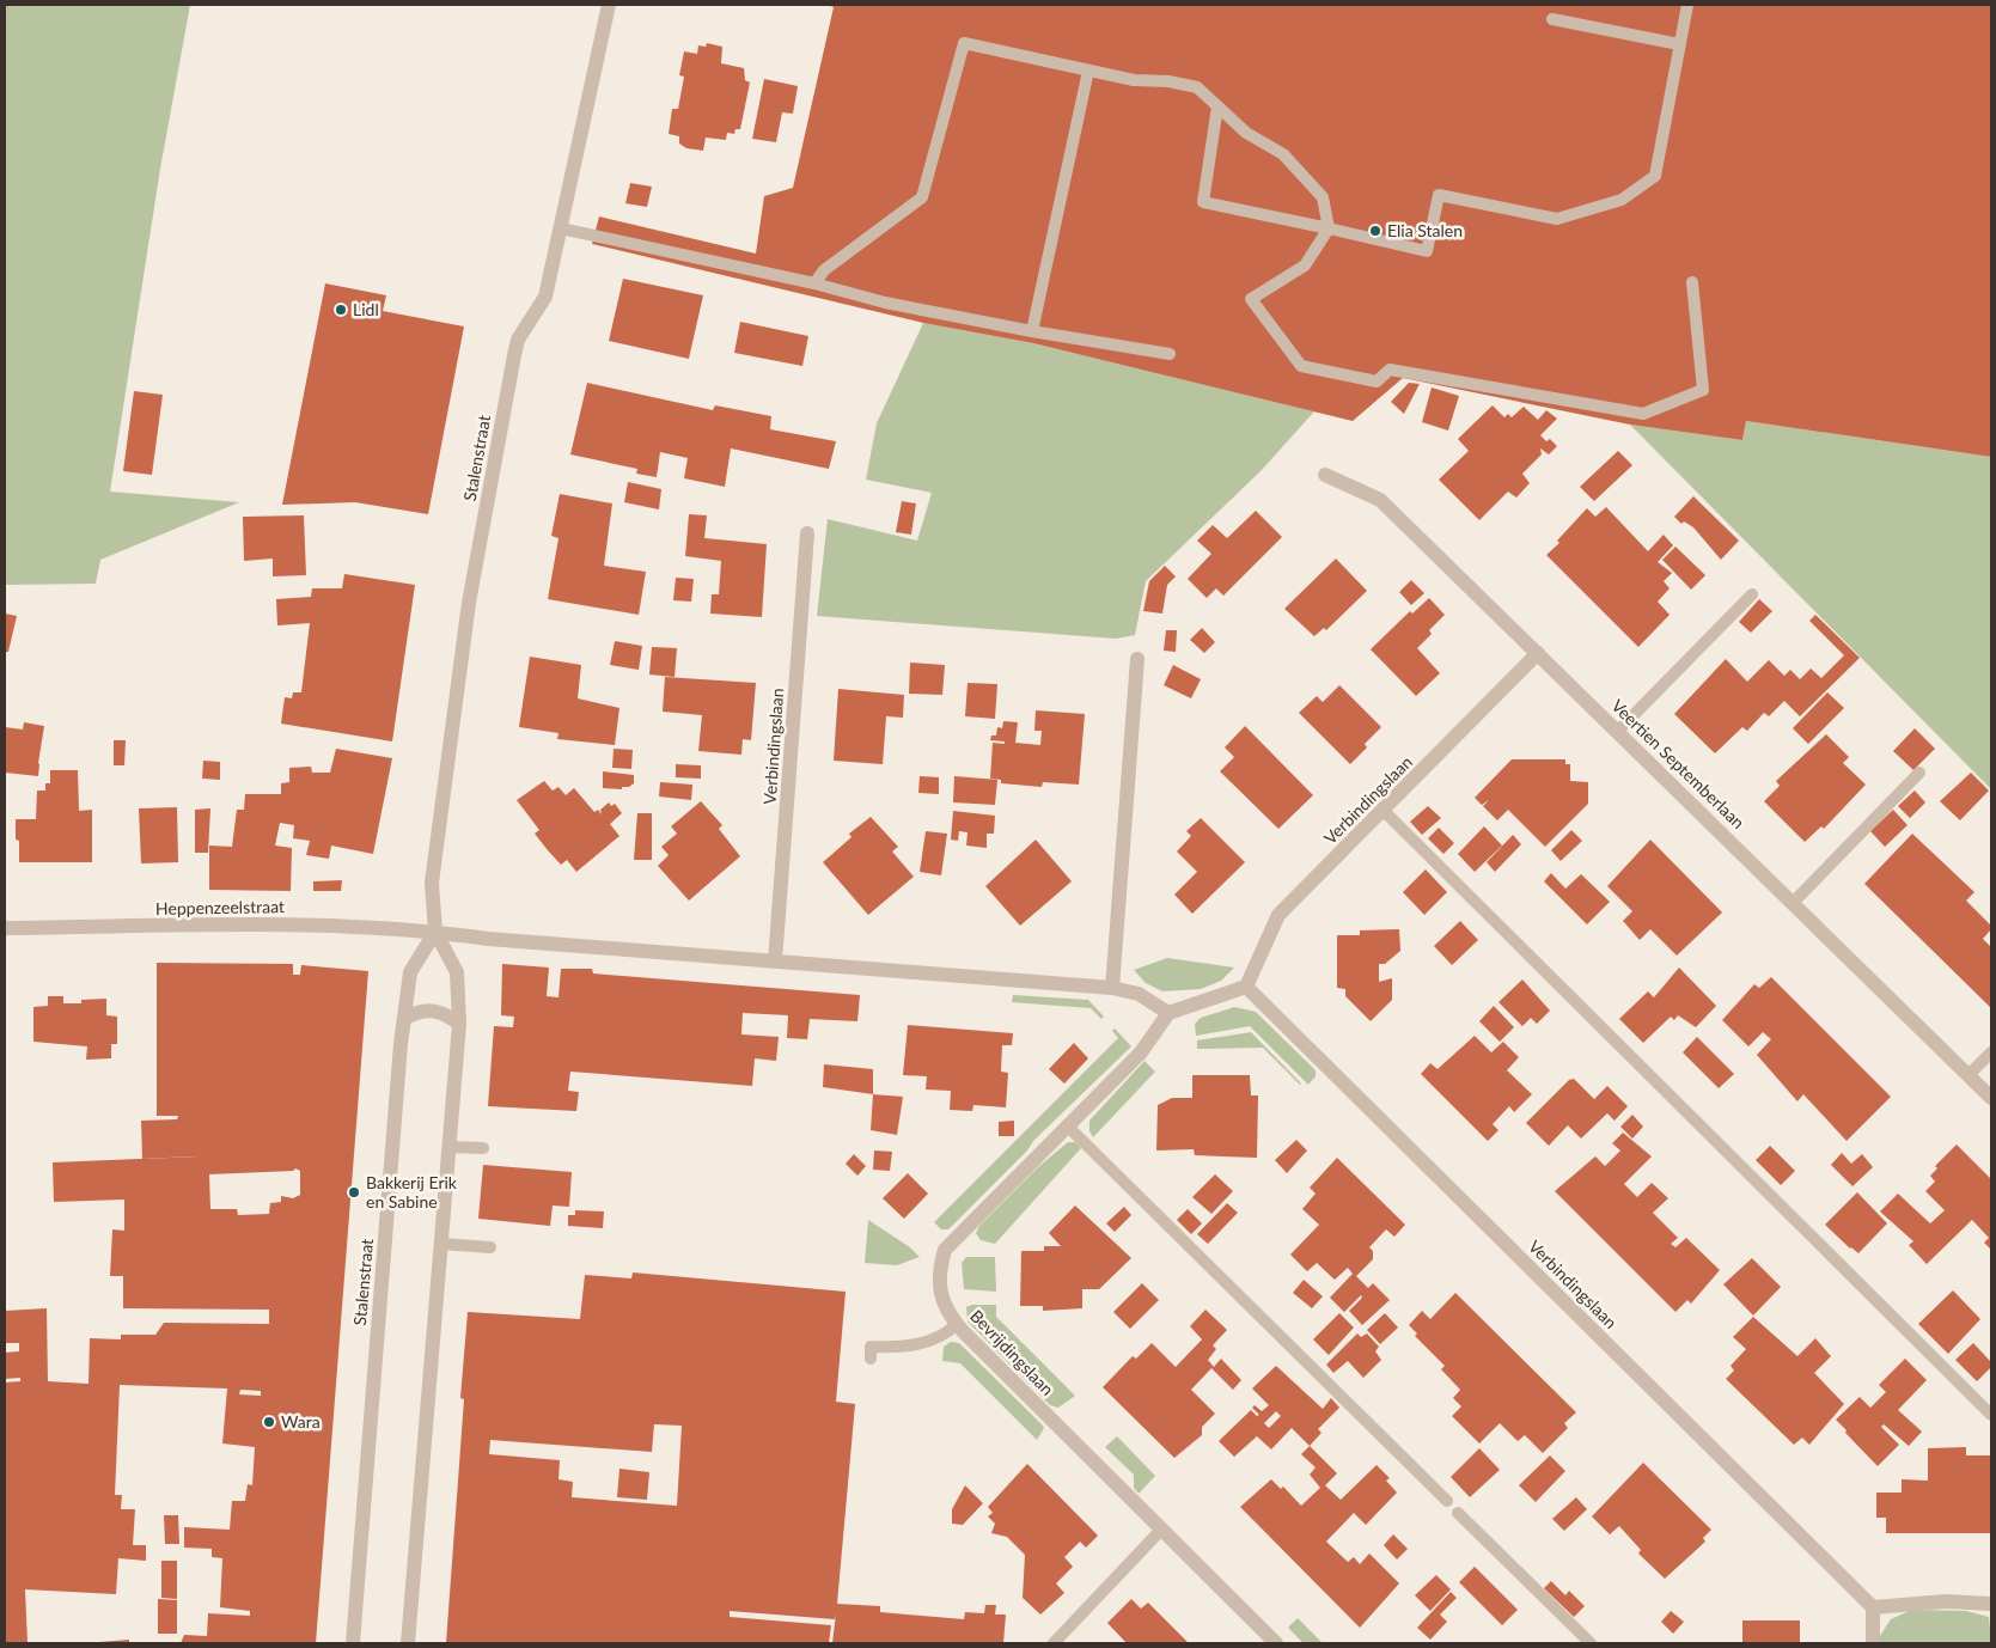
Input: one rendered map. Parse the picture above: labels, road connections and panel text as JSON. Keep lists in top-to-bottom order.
{
  "streets": {
    "street": [
      "Stalenstraat",
      "Verbindingslaan",
      "Veertien Septemberlaan",
      "Heppenzeelstraat",
      "Bevrijdingslaan"
    ]
  },
  "crossings": [
    ["Stalenstraat", "Heppenzeelstraat"],
    ["Verbindingslaan", "Veertien Septemberlaan"]
  ],
  "places": [
    "Elia Stalen",
    "Lidl",
    "Bakkerij Erik en Sabine",
    "Wara"
  ]
}
